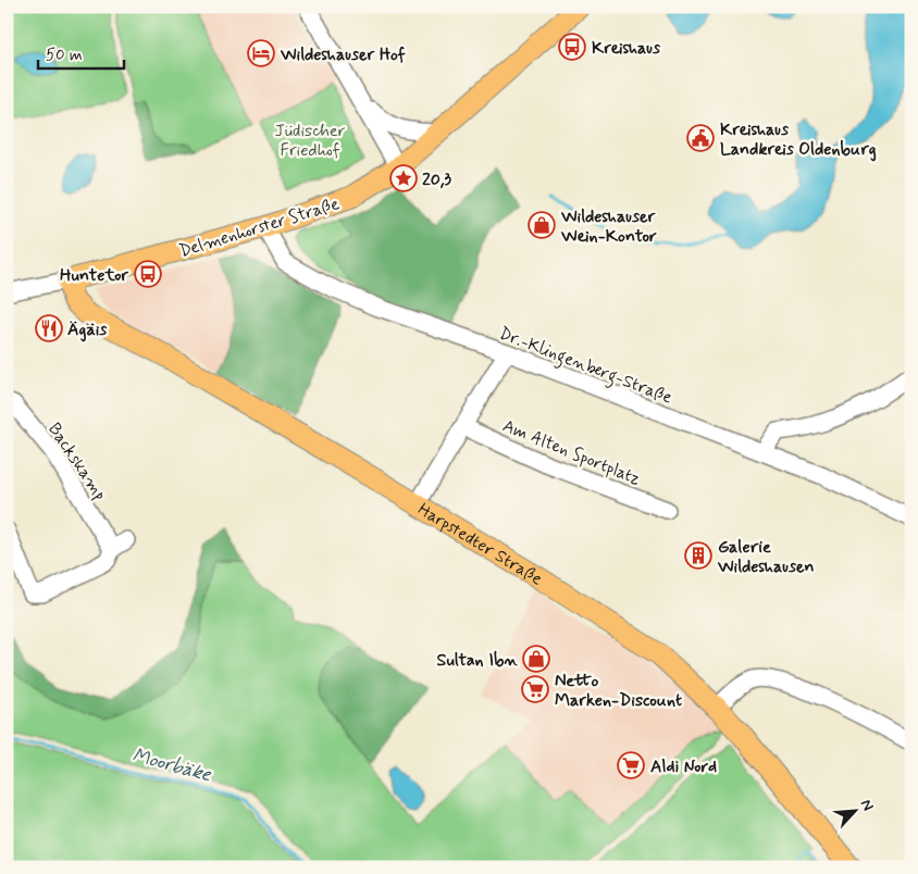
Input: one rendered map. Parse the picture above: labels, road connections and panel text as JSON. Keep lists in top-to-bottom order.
{
  "streets": {
    "main road": ["Delmenhorster Straße", "Harpstedter Straße"],
    "street": ["Dr.-Klingenberg-Straße", "Am Alten Sportplatz", "Backskamp"]
  },
  "crossings": [
    ["Delmenhorster Straße", "Dr.-Klingenberg-Straße"],
    ["Delmenhorster Straße", "Harpstedter Straße"],
    ["Dr.-Klingenberg-Straße", "Am Alten Sportplatz"],
    ["Am Alten Sportplatz", "Harpstedter Straße"]
  ],
  "water": ["Moorbäke"],
  "parks": ["Jüdischer Friedhof"],
  "places": {
    "bus stop": ["Kreishaus", "Huntetor"],
    "hotel": ["Wildeshauser Hof"],
    "public building": ["Kreishaus Landkreis Oldenburg"],
    "place": ["20,3"],
    "shop": ["Wildeshauser Wein-Kontor", "Sultan Ibn"],
    "restaurant": ["Ägäis"],
    "building": ["Galerie Wildeshausen"],
    "supermarket": ["Netto Marken-Discount", "Aldi Nord"]
  },
  "scale_bar": "50 m",
  "north": "top right"
}
